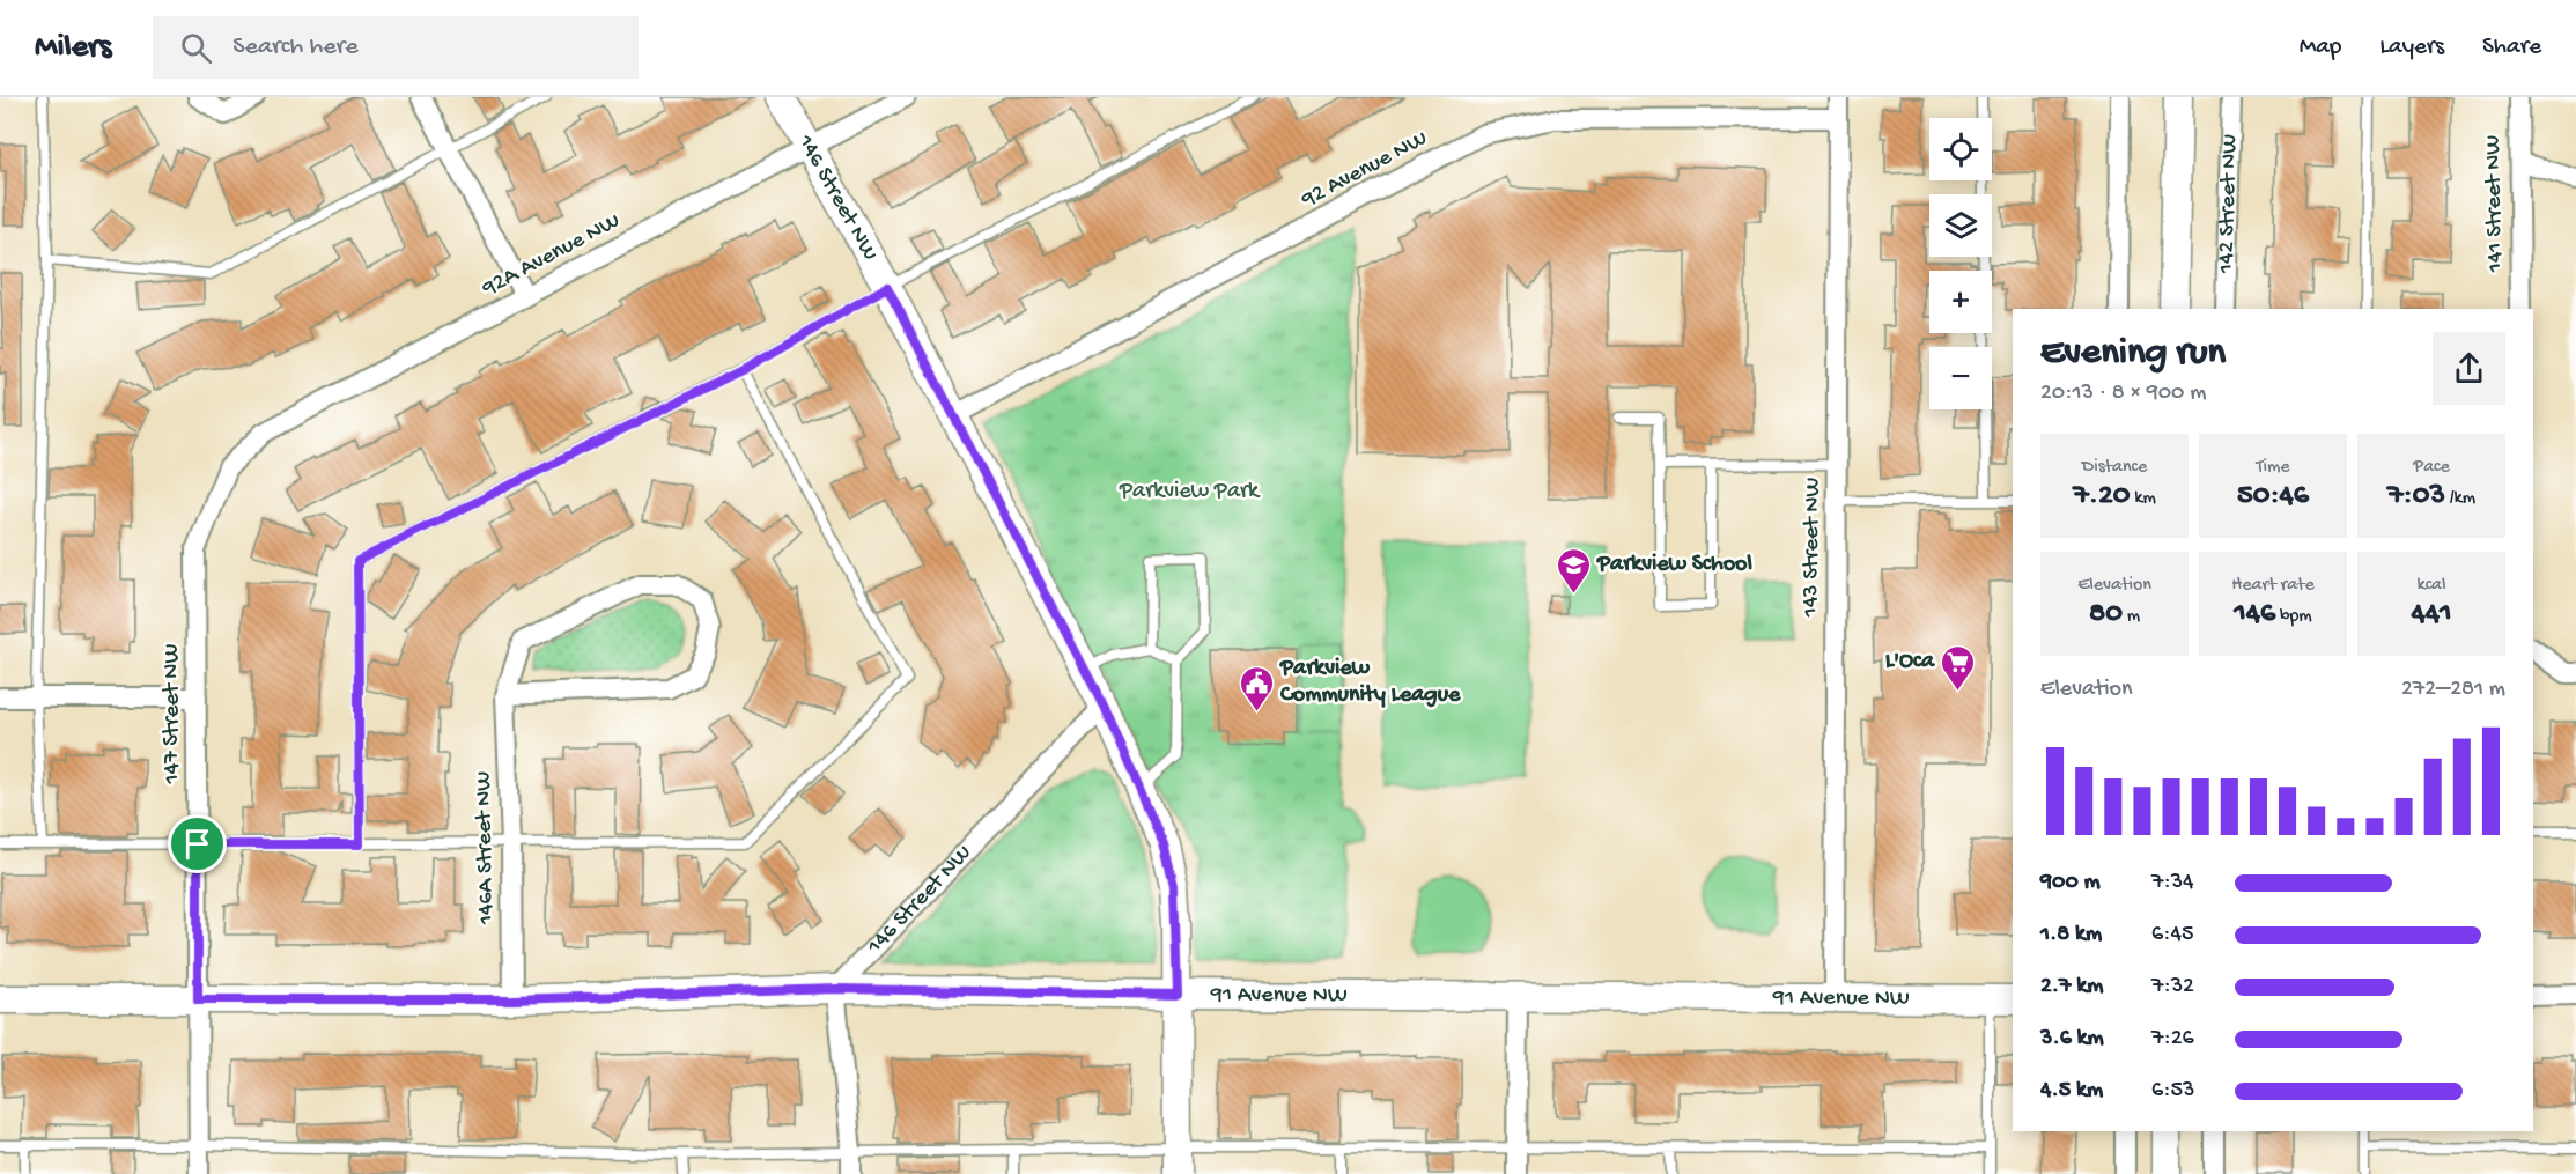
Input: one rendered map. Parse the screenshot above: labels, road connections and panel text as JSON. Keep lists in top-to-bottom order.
{
  "streets": {
    "street": [
      "92 Avenue NW",
      "146 Street NW",
      "142 Street NW",
      "141 Street NW",
      "92A Avenue NW",
      "143 Street NW",
      "147 Street NW",
      "146A Street NW",
      "91 Avenue NW"
    ]
  },
  "crossings": [
    ["92 Avenue NW", "146 Street NW"],
    ["92 Avenue NW", "143 Street NW"],
    ["146 Street NW", "92A Avenue NW"],
    ["146 Street NW", "91 Avenue NW"],
    ["92A Avenue NW", "147 Street NW"],
    ["143 Street NW", "91 Avenue NW"],
    ["147 Street NW", "91 Avenue NW"],
    ["146A Street NW", "91 Avenue NW"]
  ],
  "parks": ["Parkview Park"],
  "places": {
    "school or university": ["Parkview School"],
    "supermarket": ["L'Oca"],
    "public building": ["Parkview Community League"]
  },
  "page": {
    "header": "Milers",
    "search": "Search here",
    "nav": ["Map", "Layers", "Share"],
    "map_buttons": ["+", "−"],
    "heading": ["Evening run", "20:13 · 8 × 900 m"],
    "stats": [
      ["Distance", "7.20 km"],
      ["Time", "50:46"],
      ["Pace", "7:03 /km"],
      ["Elevation", "80 m"],
      ["Heart rate", "146 bpm"],
      ["kcal", "441"]
    ],
    "chart": ["Elevation", "272–281 m"],
    "list": [
      {
        "name": "900 m",
        "note": "7:34"
      },
      {
        "name": "1.8 km",
        "note": "6:45"
      },
      {
        "name": "2.7 km",
        "note": "7:32"
      },
      {
        "name": "3.6 km",
        "note": "7:26"
      },
      {
        "name": "4.5 km",
        "note": "6:53"
      }
    ]
  }
}
